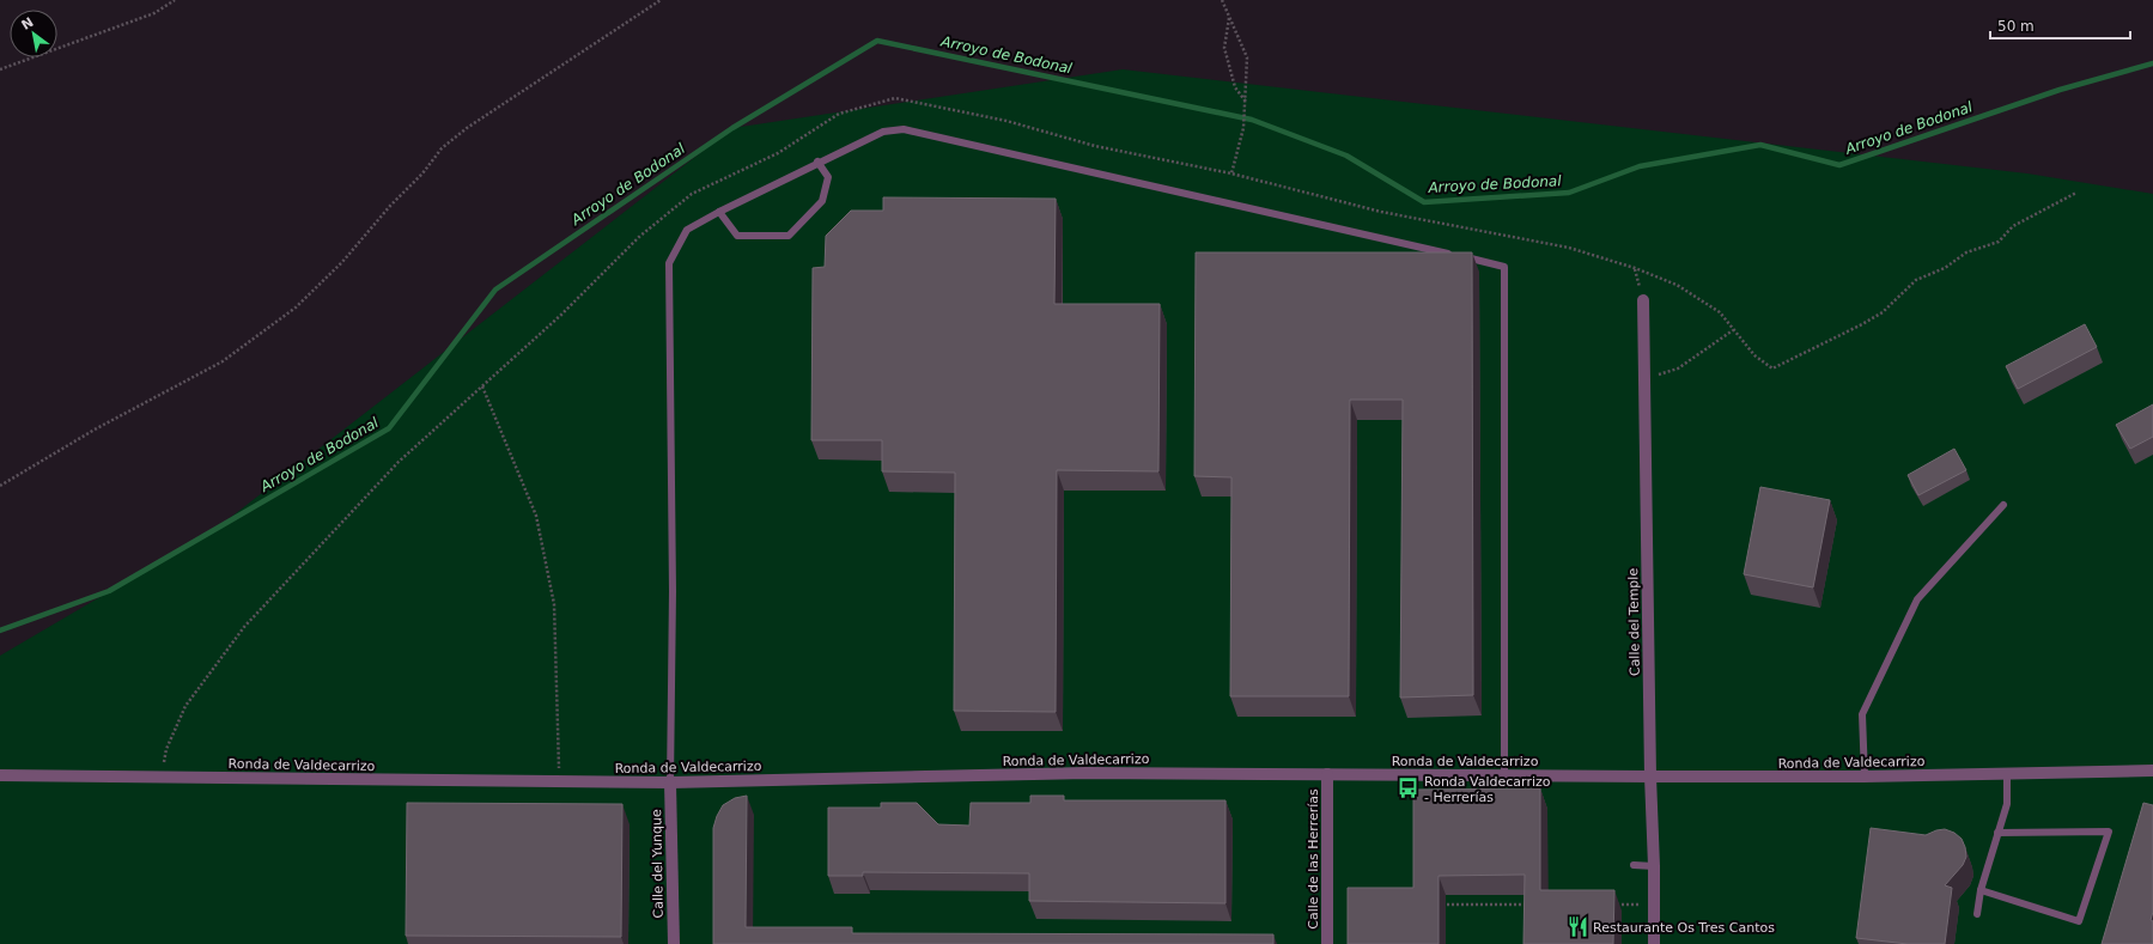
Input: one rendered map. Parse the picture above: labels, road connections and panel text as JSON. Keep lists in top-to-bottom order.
{
  "streets": {
    "street": [
      "Calle del Temple",
      "Ronda de Valdecarrizo",
      "Calle de las Herrerías",
      "Calle del Yunque"
    ]
  },
  "crossings": [
    ["Calle del Temple", "Ronda de Valdecarrizo"],
    ["Ronda de Valdecarrizo", "Calle de las Herrerías"],
    ["Ronda de Valdecarrizo", "Calle del Yunque"]
  ],
  "water": ["Arroyo de Bodonal"],
  "places": {
    "bus stop": ["Ronda Valdecarrizo - Herrerías"],
    "restaurant": ["Restaurante Os Tres Cantos"]
  },
  "scale_bar": "50 m",
  "north": "top left"
}
